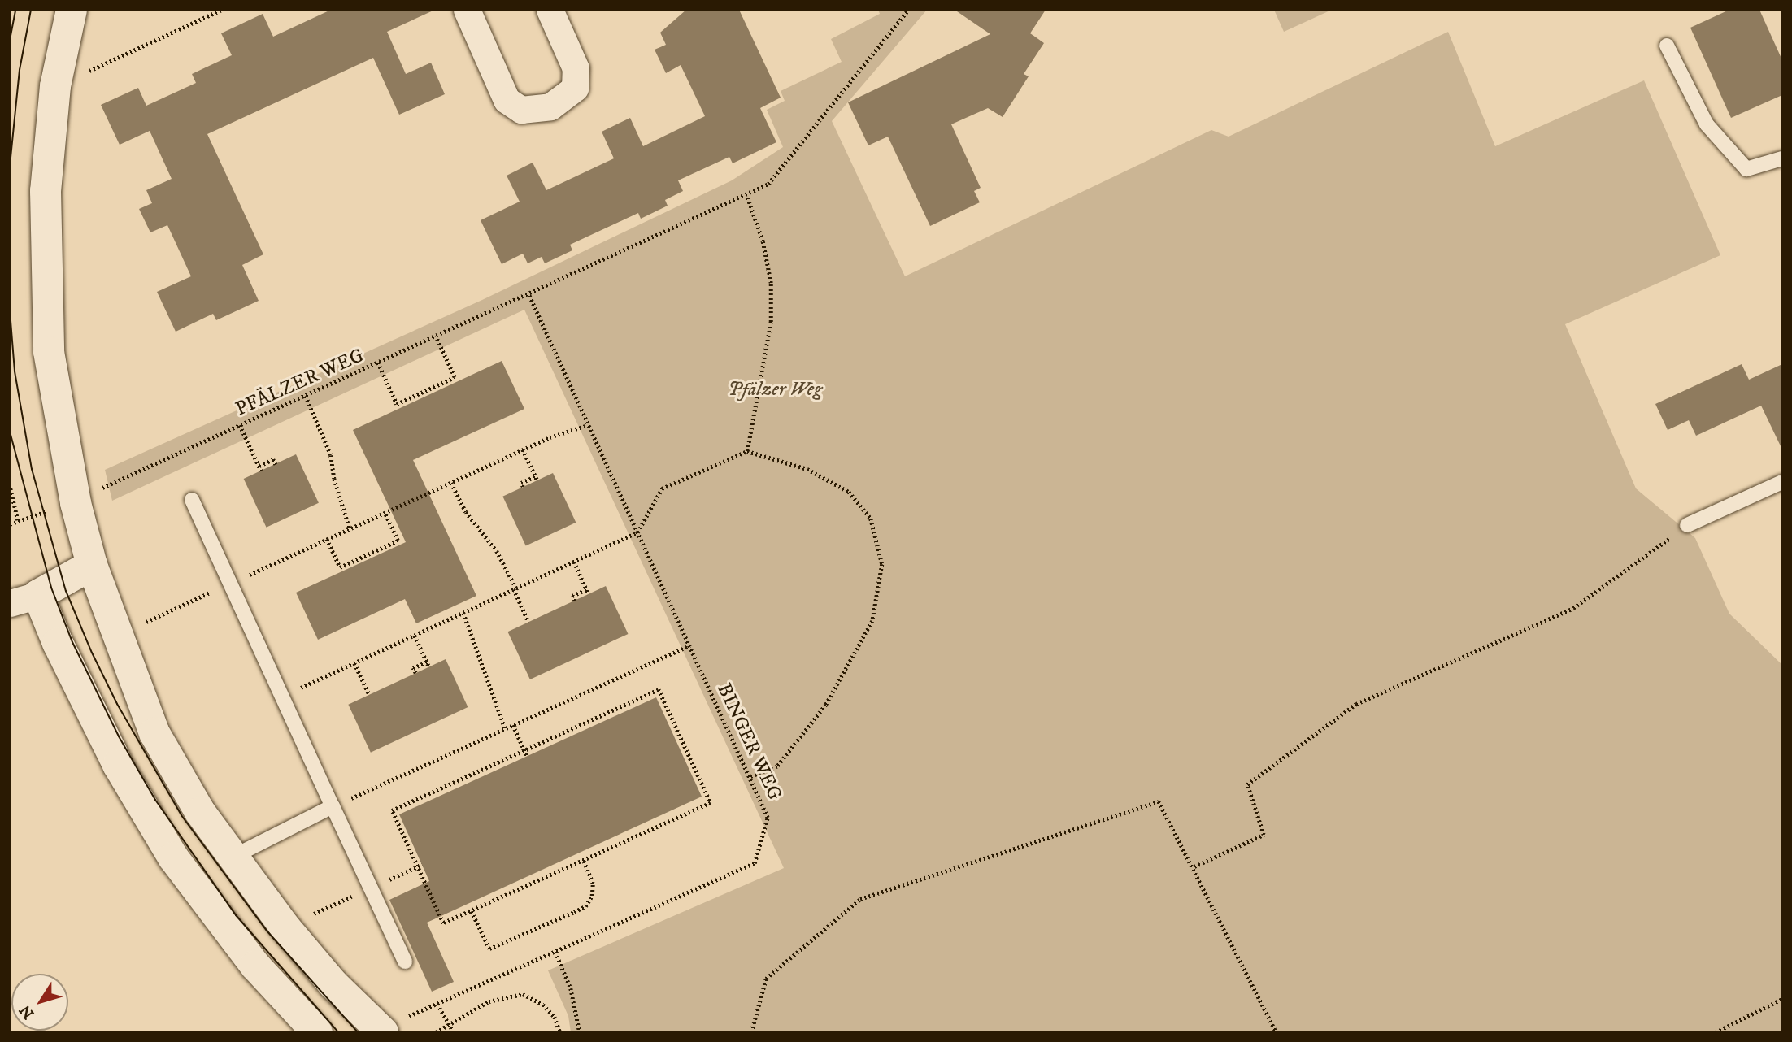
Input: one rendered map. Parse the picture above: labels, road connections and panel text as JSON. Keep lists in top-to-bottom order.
{
  "streets": {
    "path": ["PFÄLZER WEG", "BINGER WEG"]
  },
  "crossings": [
    ["PFÄLZER WEG", "BINGER WEG"]
  ],
  "parks": ["Pfälzer Weg"],
  "north": "bottom left"
}
